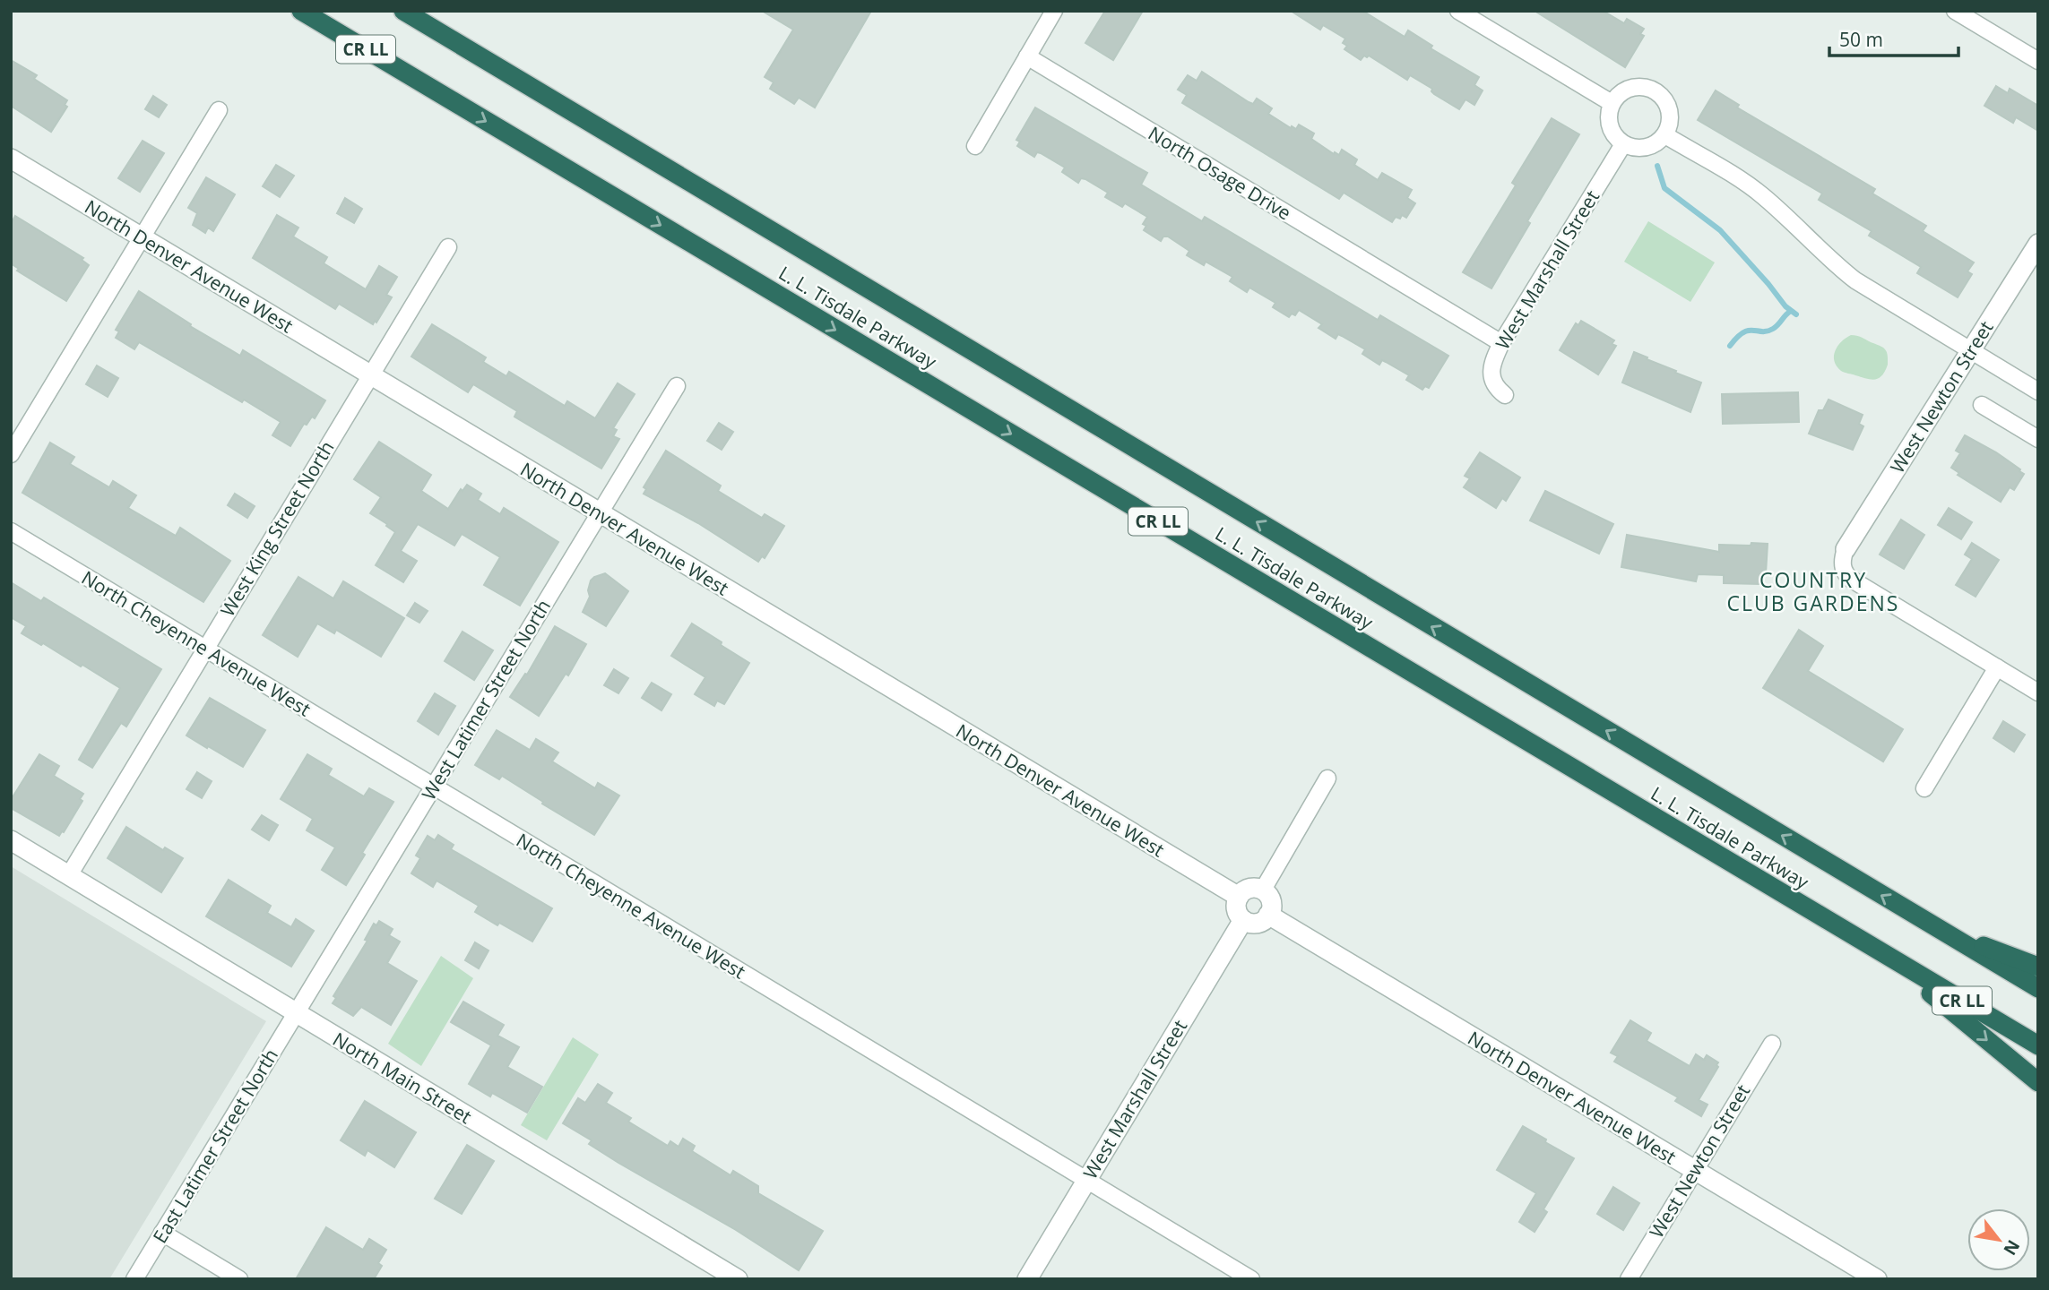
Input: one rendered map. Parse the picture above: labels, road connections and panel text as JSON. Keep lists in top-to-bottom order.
{
  "streets": {
    "highway": ["CR LL", "L. L. Tisdale Parkway"],
    "street": [
      "North Osage Drive",
      "North Denver Avenue West",
      "West Marshall Street",
      "West Newton Street",
      "West King Street North",
      "North Cheyenne Avenue West",
      "West Latimer Street North",
      "North Main Street",
      "East Latimer Street North"
    ]
  },
  "crossings": [
    ["North Osage Drive", "West Marshall Street"],
    ["North Denver Avenue West", "West Marshall Street"],
    ["North Denver Avenue West", "West Newton Street"],
    ["North Denver Avenue West", "West King Street North"],
    ["North Denver Avenue West", "West Latimer Street North"],
    ["West Marshall Street", "North Cheyenne Avenue West"],
    ["West King Street North", "North Cheyenne Avenue West"],
    ["West King Street North", "North Main Street"],
    ["North Cheyenne Avenue West", "West Latimer Street North"],
    ["West Latimer Street North", "North Main Street"],
    ["West Latimer Street North", "East Latimer Street North"],
    ["North Main Street", "East Latimer Street North"]
  ],
  "districts": ["COUNTRY CLUB GARDENS"],
  "scale_bar": "50 m",
  "north": "bottom right"
}
